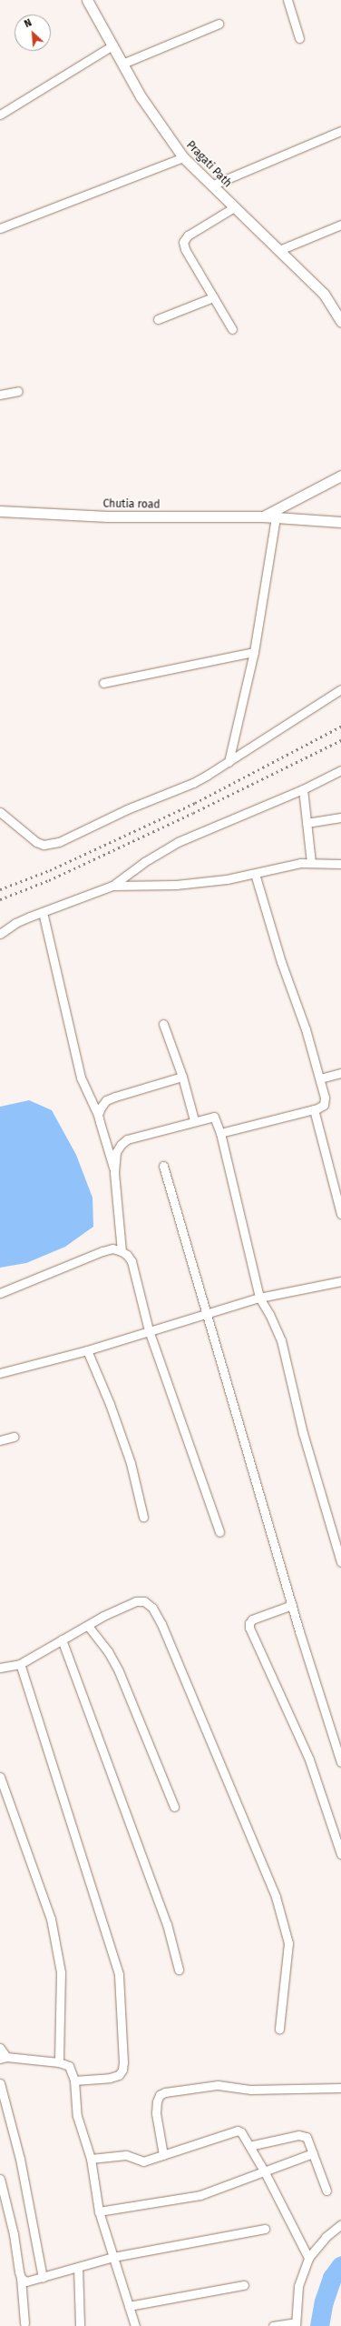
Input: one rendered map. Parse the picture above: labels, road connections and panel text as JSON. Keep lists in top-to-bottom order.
{
  "streets": {
    "street": ["Pragati Path", "Chutia road"]
  },
  "north": "top left"
}
